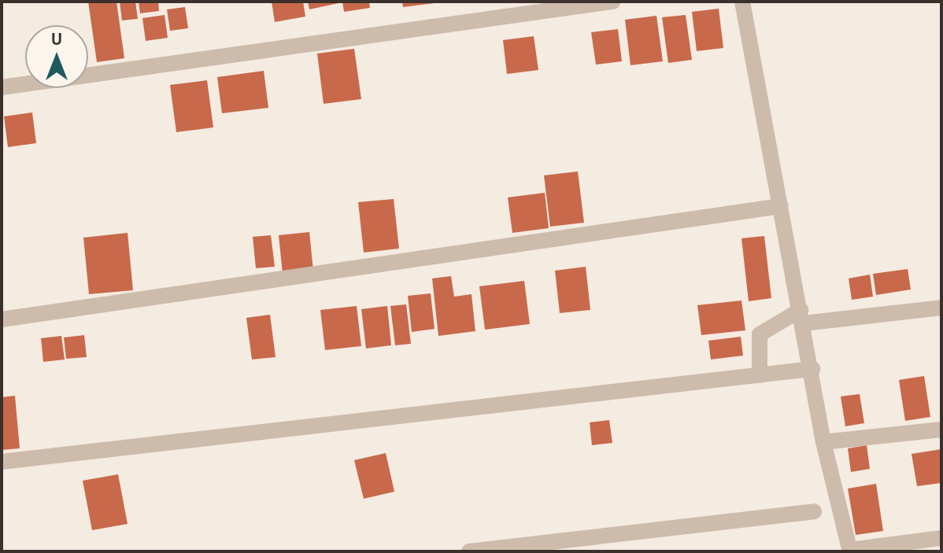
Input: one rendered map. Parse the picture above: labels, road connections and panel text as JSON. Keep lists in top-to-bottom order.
{
  "north": "top"
}
